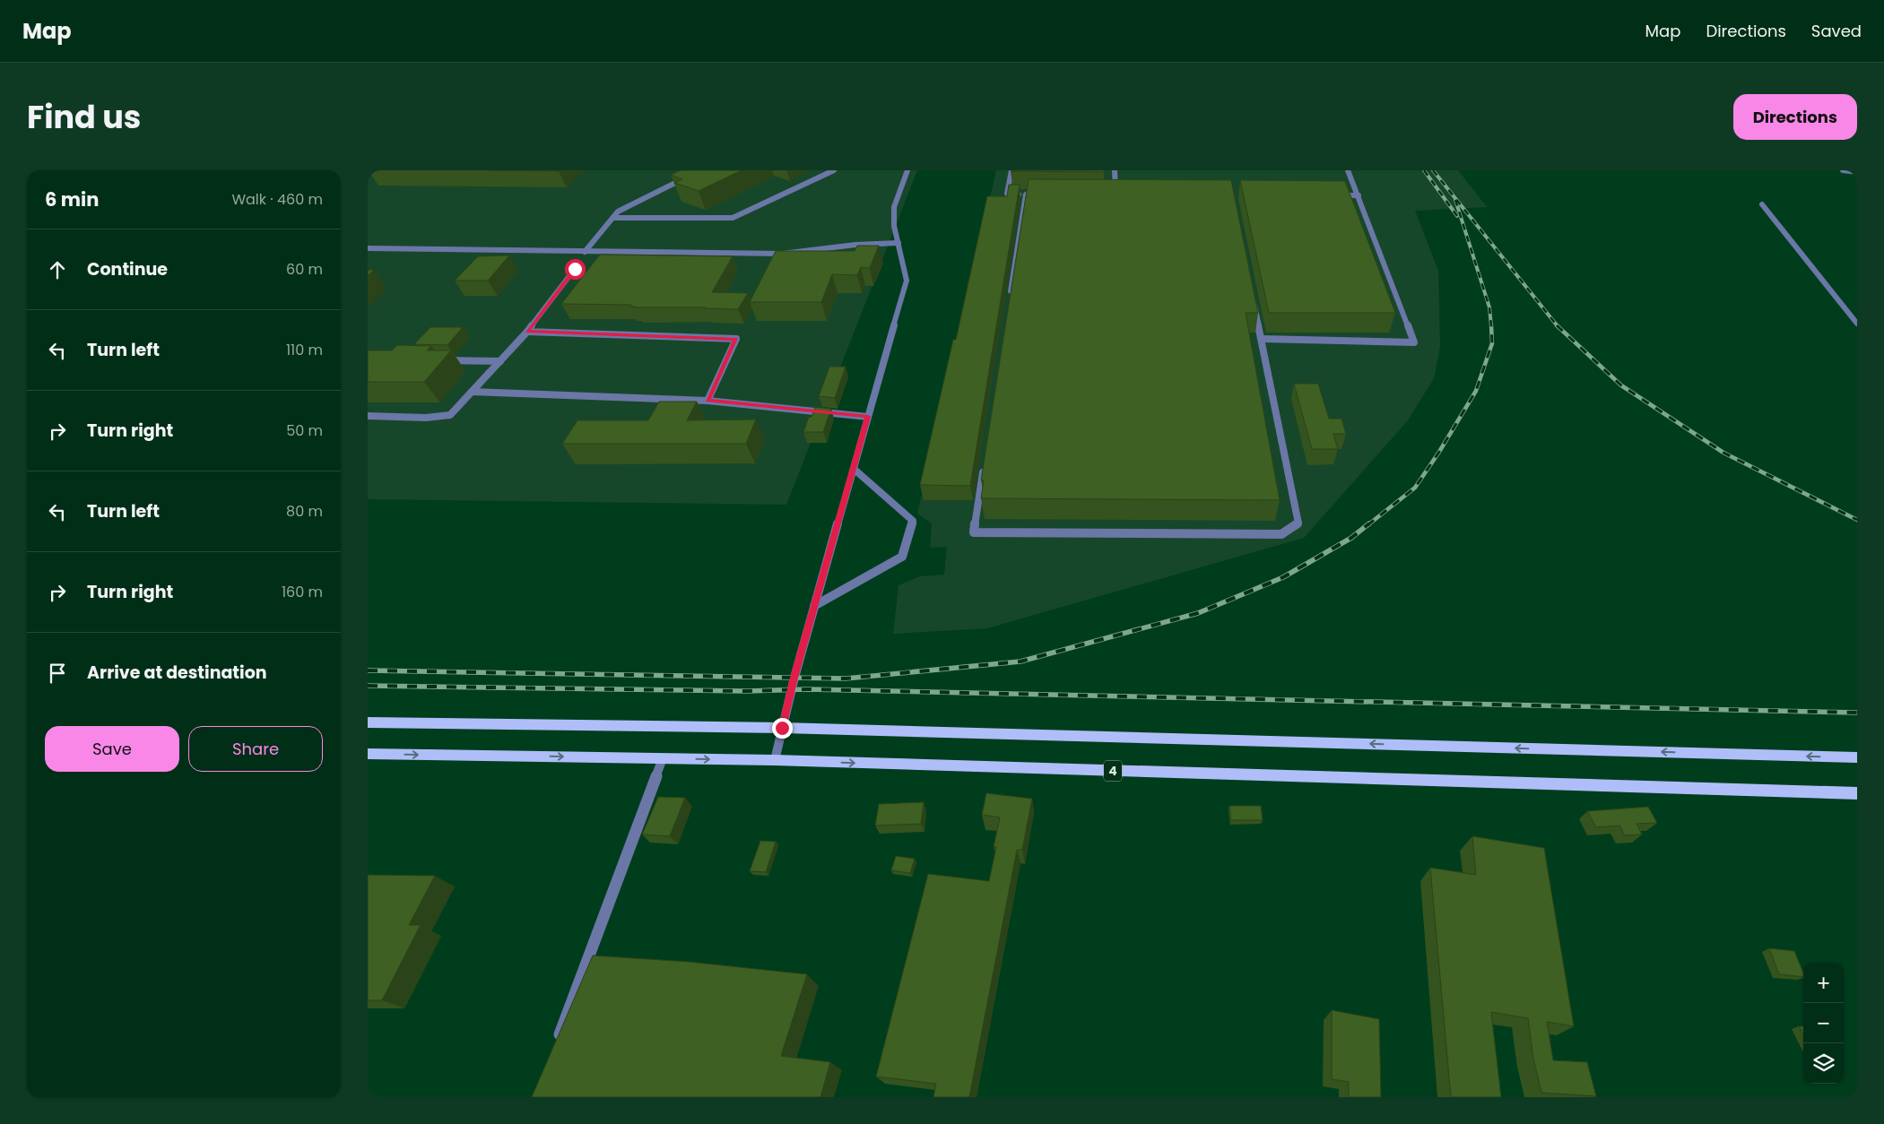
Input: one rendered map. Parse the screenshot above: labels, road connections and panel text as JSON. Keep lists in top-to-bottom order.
{
  "streets": {
    "main road": ["4"]
  },
  "page": {
    "header": "Map",
    "nav": ["Map", "Directions", "Saved"],
    "title": "Find us",
    "buttons": [
      "Directions",
      ["Save", "Share"]
    ],
    "heading": ["6 min", "Walk · 460 m"],
    "list": [
      ["Continue", "60 m"],
      ["Turn left", "110 m"],
      ["Turn right", "50 m"],
      ["Turn left", "80 m"],
      ["Turn right", "160 m"],
      "Arrive at destination"
    ],
    "map_buttons": ["+", "−"]
  }
}
